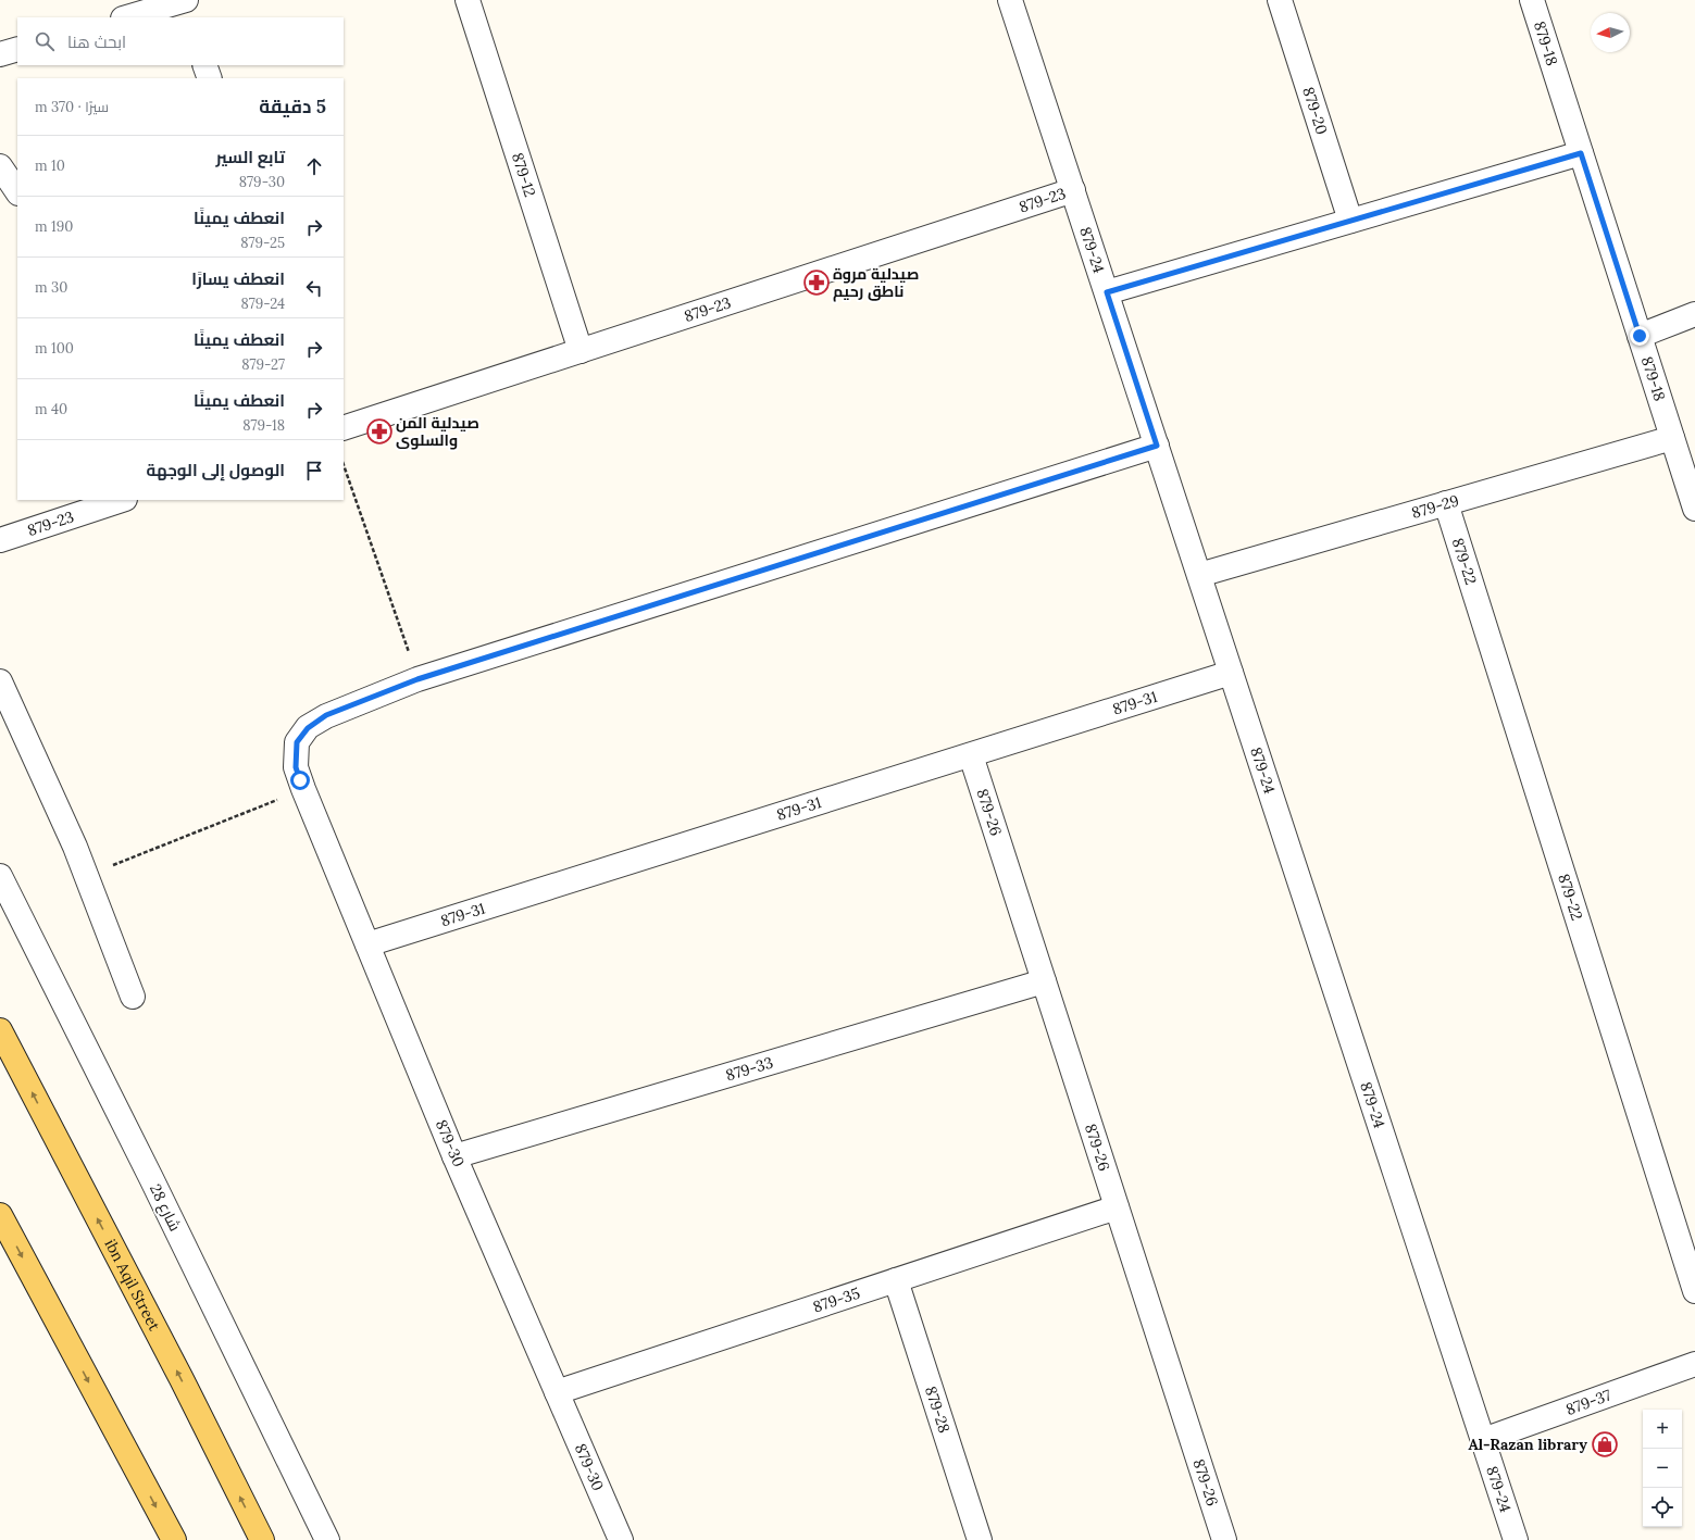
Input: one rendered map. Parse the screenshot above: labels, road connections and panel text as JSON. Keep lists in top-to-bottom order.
{
  "streets": {
    "main road": ["ibn Aqil Street"],
    "street": [
      "879-18",
      "879-20",
      "879-12",
      "879-23",
      "879-24",
      "879-29",
      "879-22",
      "879-31",
      "879-26",
      "879-33",
      "879-30",
      "شارع 28",
      "879-35",
      "879-37",
      "879-28"
    ]
  },
  "crossings": [
    ["879-18", "879-29"],
    ["879-12", "879-23"],
    ["879-23", "879-24"],
    ["879-24", "879-29"],
    ["879-24", "879-31"],
    ["879-24", "879-37"],
    ["879-29", "879-22"],
    ["879-31", "879-26"],
    ["879-31", "879-30"],
    ["879-26", "879-33"],
    ["879-26", "879-35"],
    ["879-33", "879-30"],
    ["879-30", "879-35"],
    ["879-35", "879-28"]
  ],
  "places": {
    "pharmacy": ["صيدلية مروة ناطق رحيم", "صيدلية المن والسلوى"],
    "shop": ["Al-Razan library"]
  },
  "north": "left",
  "page": {
    "search": "ابحث هنا",
    "heading": ["5 دقيقة", "سيرًا · 370 m"],
    "list": [
      ["تابع السير", "879-30", "10 m"],
      ["انعطف يمينًا", "879-25", "190 m"],
      ["انعطف يسارًا", "879-24", "30 m"],
      ["انعطف يمينًا", "879-27", "100 m"],
      ["انعطف يمينًا", "879-18", "40 m"],
      "الوصول إلى الوجهة"
    ],
    "map_buttons": ["+", "−"]
  }
}
